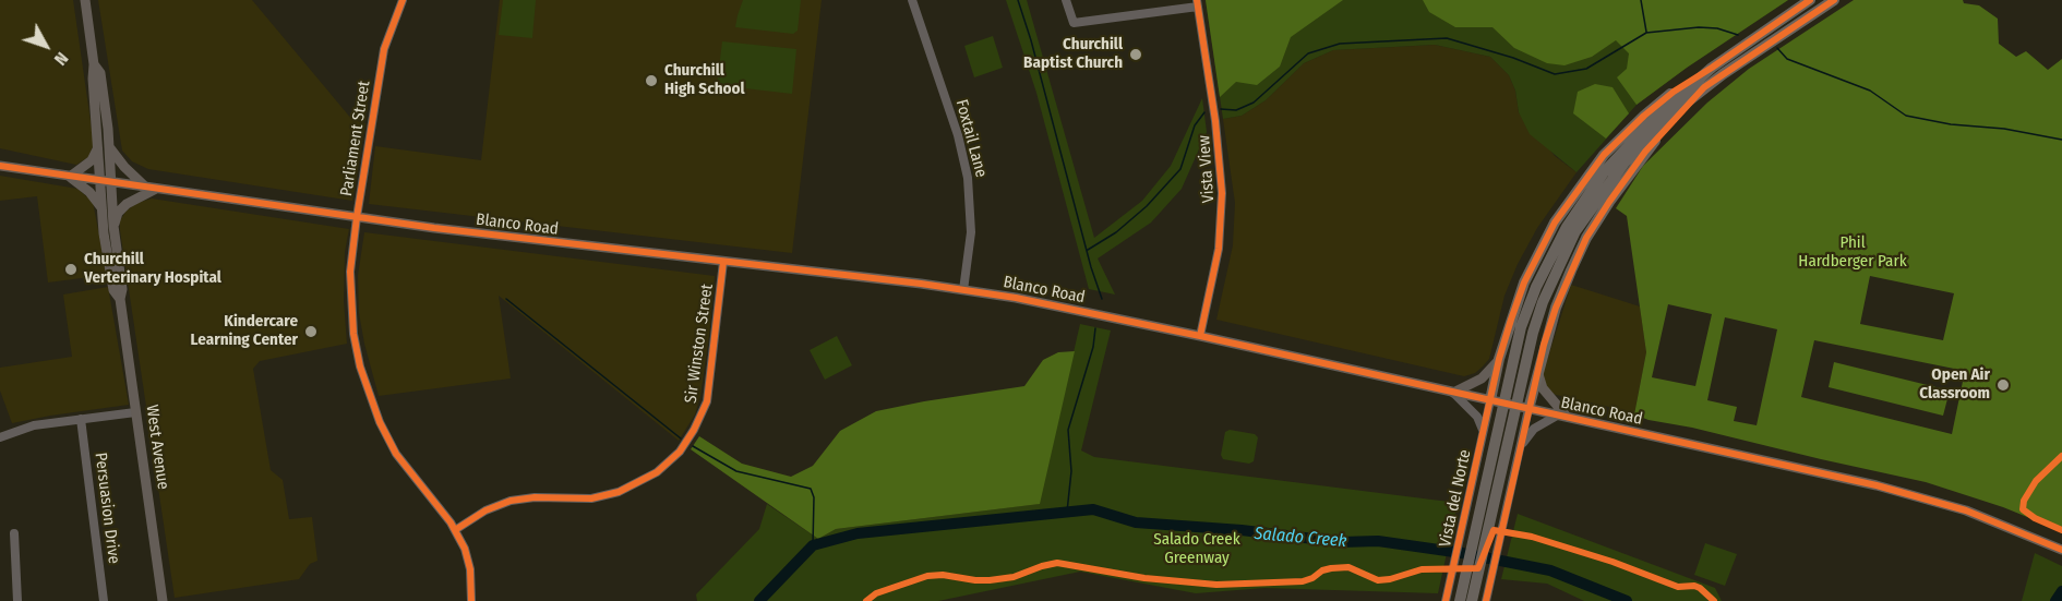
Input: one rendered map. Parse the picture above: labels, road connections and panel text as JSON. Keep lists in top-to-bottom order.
{
  "streets": {
    "main road": ["Blanco Road", "West Avenue"],
    "street": [
      "Parliament Street",
      "Foxtail Lane",
      "Vista View",
      "Sir Winston Street",
      "Vista del Norte",
      "Persuasion Drive"
    ]
  },
  "crossings": [
    ["Parliament Street", "Blanco Road"],
    ["Parliament Street", "Sir Winston Street"],
    ["Foxtail Lane", "Blanco Road"],
    ["Vista View", "Blanco Road"],
    ["Blanco Road", "Sir Winston Street"],
    ["Blanco Road", "West Avenue"],
    ["Blanco Road", "Vista del Norte"]
  ],
  "water": ["Salado Creek"],
  "parks": ["Phil Hardberger Park", "Salado Creek Greenway"],
  "places": [
    "Churchill Baptist Church",
    "Churchill High School",
    "Churchill Verterinary Hospital",
    "Kindercare Learning Center",
    "Open Air Classroom"
  ],
  "north": "bottom right"
}
